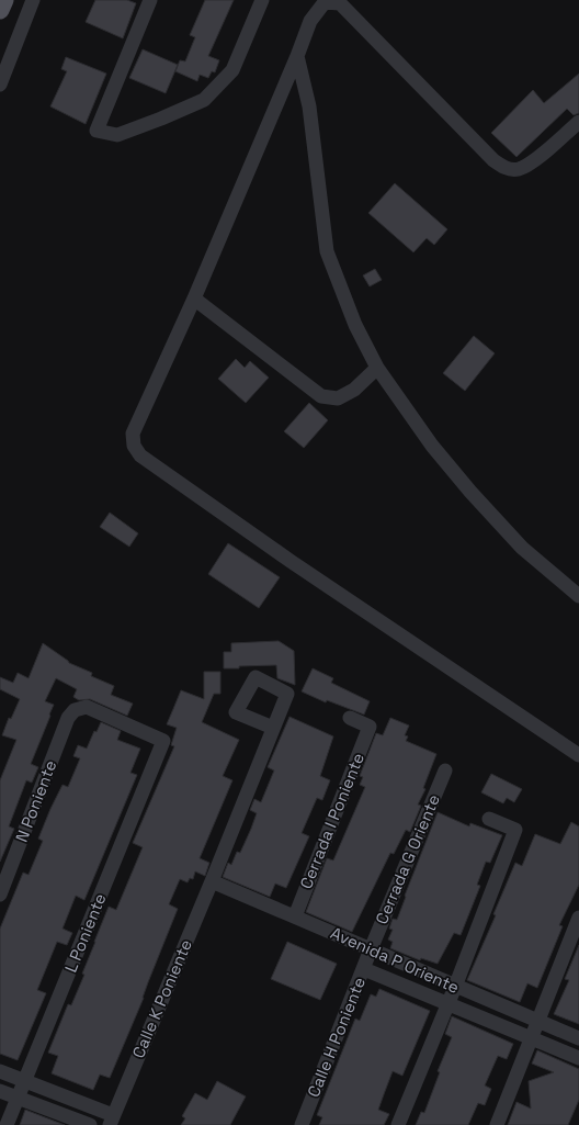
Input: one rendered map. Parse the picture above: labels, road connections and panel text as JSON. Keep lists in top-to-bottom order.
{
  "streets": {
    "street": [
      "N Poniente",
      "Cerrada I Poniente",
      "Cerrada G Oriente",
      "L Poniente",
      "Avenida P Oriente",
      "Calle K Poniente",
      "Calle H Poniente"
    ]
  },
  "crossings": [
    ["N Poniente", "L Poniente"],
    ["Cerrada I Poniente", "Avenida P Oriente"],
    ["Cerrada G Oriente", "Avenida P Oriente"],
    ["Cerrada G Oriente", "Calle H Poniente"],
    ["Avenida P Oriente", "Calle K Poniente"],
    ["Avenida P Oriente", "Calle H Poniente"]
  ]
}
